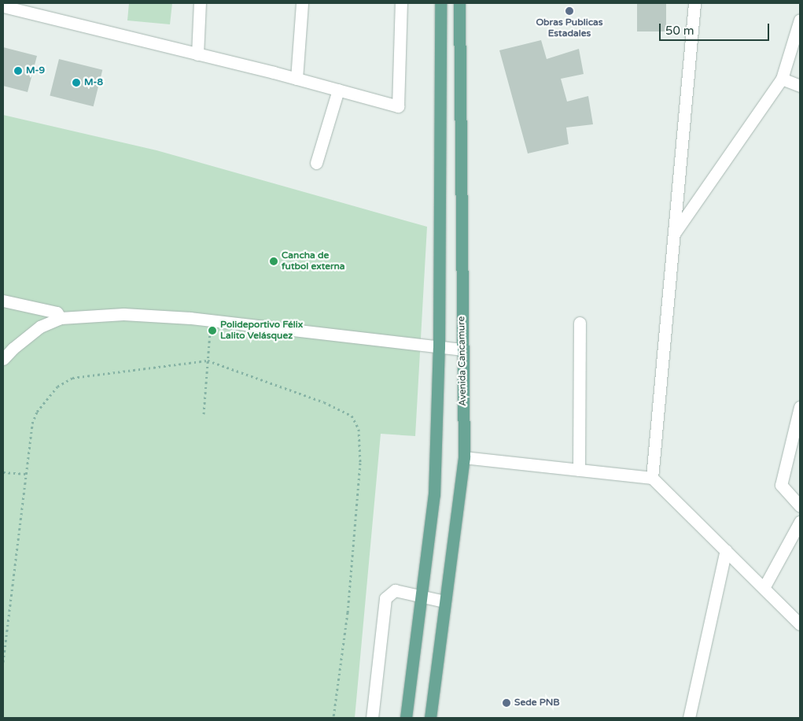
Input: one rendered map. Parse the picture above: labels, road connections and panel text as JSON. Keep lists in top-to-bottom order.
{
  "streets": {
    "main road": ["Avenida Cancamure"]
  },
  "places": [
    "Obras Publicas Estadales",
    "M-9",
    "M-8",
    "Cancha de futbol externa",
    "Polideportivo Félix Lalito Velásquez",
    "Sede PNB"
  ],
  "scale_bar": "50 m"
}
